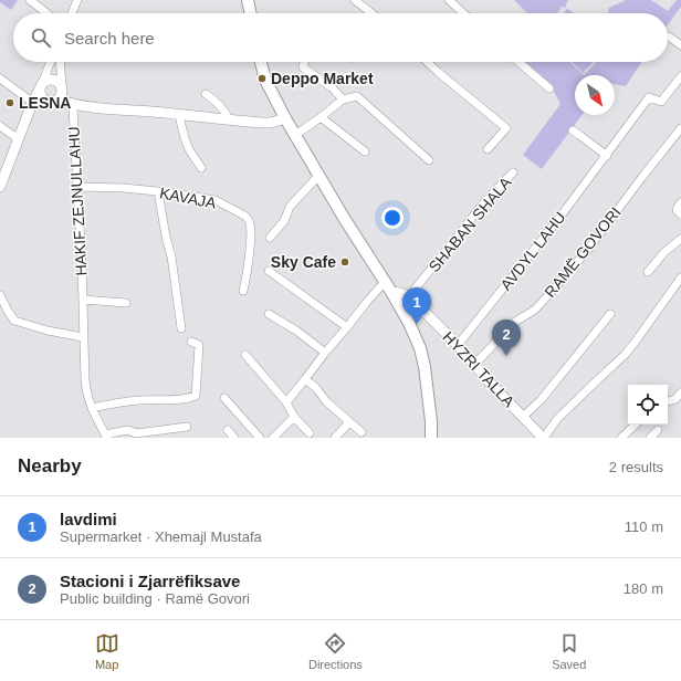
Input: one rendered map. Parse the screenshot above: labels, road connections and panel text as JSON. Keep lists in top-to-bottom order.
{
  "streets": {
    "street": [
      "KAVAJA",
      "HAKIF ZEJNULLAHU",
      "SHABAN SHALA",
      "AVDYL LAHU",
      "RAMË GOVORI",
      "HYZRI TALLA"
    ]
  },
  "crossings": [
    ["KAVAJA", "HAKIF ZEJNULLAHU"],
    ["SHABAN SHALA", "HYZRI TALLA"],
    ["AVDYL LAHU", "HYZRI TALLA"],
    ["RAMË GOVORI", "HYZRI TALLA"]
  ],
  "places": ["Deppo Market", "LESNA", "Sky Cafe"],
  "north": "bottom right",
  "page": {
    "search": "Search here",
    "pins": ["1", "2"],
    "heading": ["Nearby", "2 results"],
    "list": [
      {
        "mark": "1",
        "name": "lavdimi",
        "note": "Supermarket · Xhemajl Mustafa",
        "value": "110 m"
      },
      {
        "mark": "2",
        "name": "Stacioni i Zjarrëfiksave",
        "note": "Public building · Ramë Govori",
        "value": "180 m"
      }
    ],
    "nav": ["Map", "Directions", "Saved"]
  }
}
